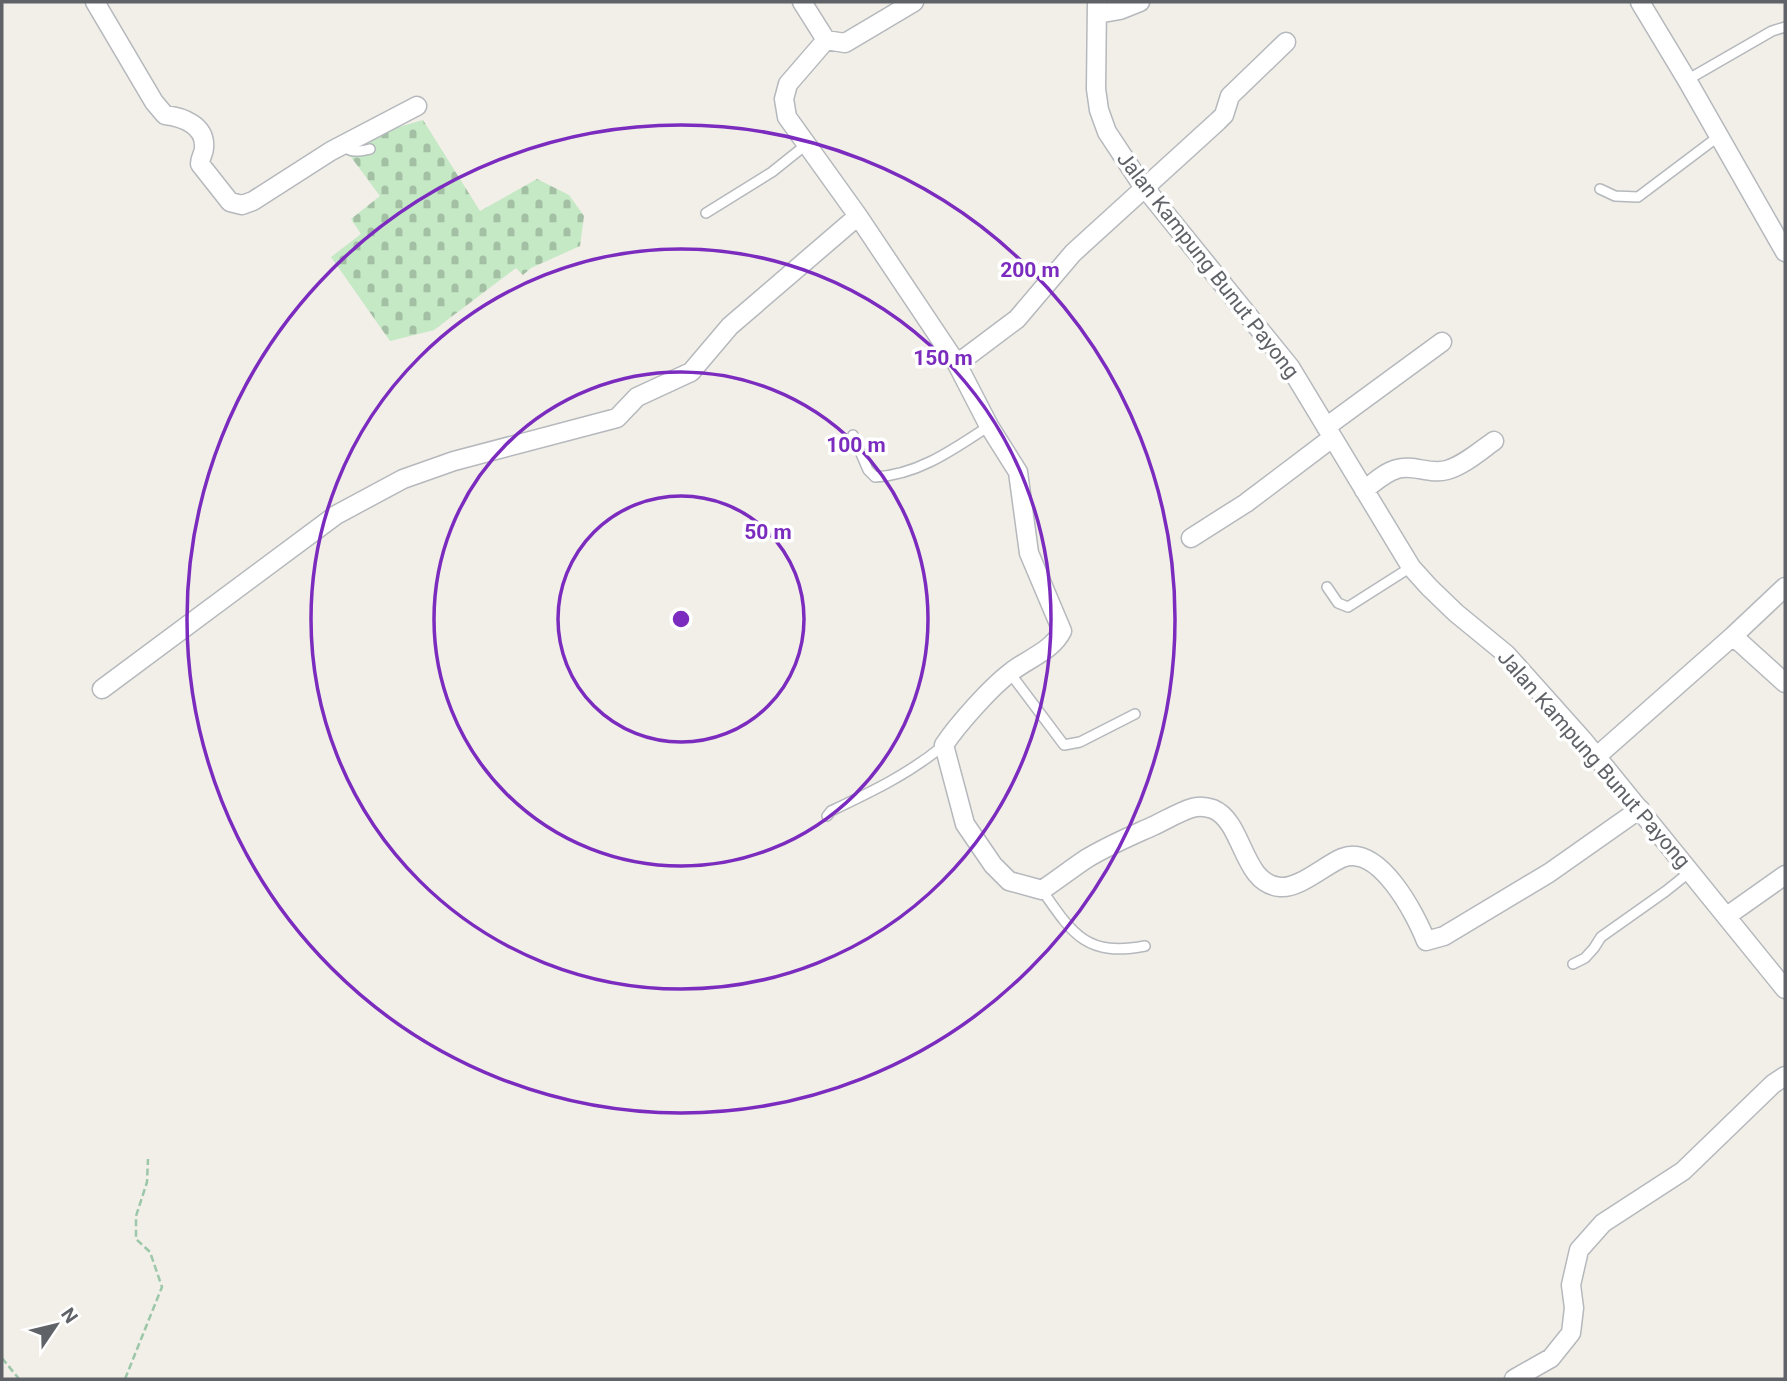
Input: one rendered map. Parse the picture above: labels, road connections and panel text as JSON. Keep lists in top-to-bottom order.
{
  "streets": {
    "street": ["Jalan Kampung Bunut Payong"]
  },
  "north": "top right",
  "rings": [
    "200 m",
    "150 m",
    "100 m",
    "50 m"
  ]
}
